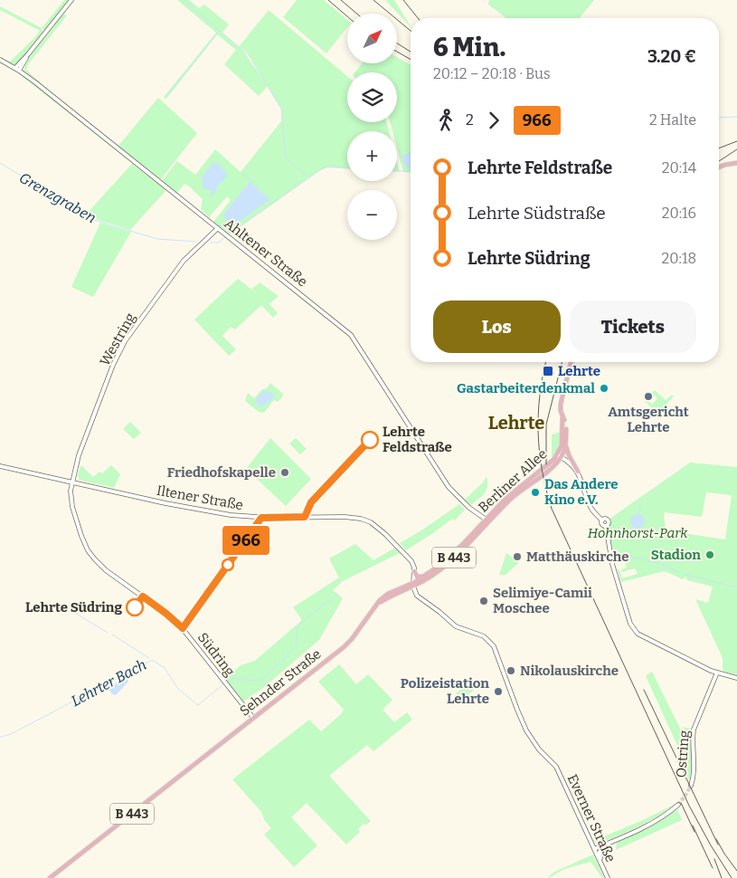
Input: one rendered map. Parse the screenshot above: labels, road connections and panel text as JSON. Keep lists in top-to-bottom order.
{
  "streets": {
    "main road": ["Berliner Allee", "B 443", "Sehnder Straße"],
    "street": [
      "Ahltener Straße",
      "Westring",
      "Iltener Straße",
      "Südring",
      "Ostring",
      "Everner Straße"
    ]
  },
  "crossings": [
    ["Ahltener Straße", "Westring"],
    ["Ahltener Straße", "Berliner Allee"],
    ["Westring", "Iltener Straße"],
    ["Westring", "Südring"],
    ["Berliner Allee", "B 443"],
    ["Berliner Allee", "Sehnder Straße"],
    ["Berliner Allee", "Everner Straße"],
    ["Iltener Straße", "Südring"],
    ["Südring", "Sehnder Straße"],
    ["Sehnder Straße", "Everner Straße"]
  ],
  "districts": ["Lehrte"],
  "water": ["Grenzgraben", "Lehrter Bach"],
  "parks": ["Hohnhorst-Park"],
  "places": {
    "transit": ["Lehrte"],
    "other": [
      "Gastarbeiterdenkmal",
      "Amtsgericht Lehrte",
      "Lehrte Feldstraße",
      "Friedhofskapelle",
      "Das Andere Kino e.V.",
      "Stadion",
      "Matthäuskirche",
      "Selimiye-Camii Moschee",
      "Lehrte Südring",
      "Nikolauskirche",
      "Polizeistation Lehrte"
    ]
  },
  "lines": ["bus line 966"],
  "north": "top right",
  "page": {
    "on_map": "966",
    "map_buttons": ["+", "−"],
    "heading": ["6 Min.", "20:12 – 20:18 · Bus", "3.20 €"],
    "legs": ["2", "966", "2 Halte"],
    "list": [
      {
        "name": "Lehrte Feldstraße",
        "value": "20:14"
      },
      {
        "name": "Lehrte Südstraße",
        "value": "20:16"
      },
      {
        "name": "Lehrte Südring",
        "value": "20:18"
      }
    ],
    "buttons": ["Los", "Tickets"]
  }
}
